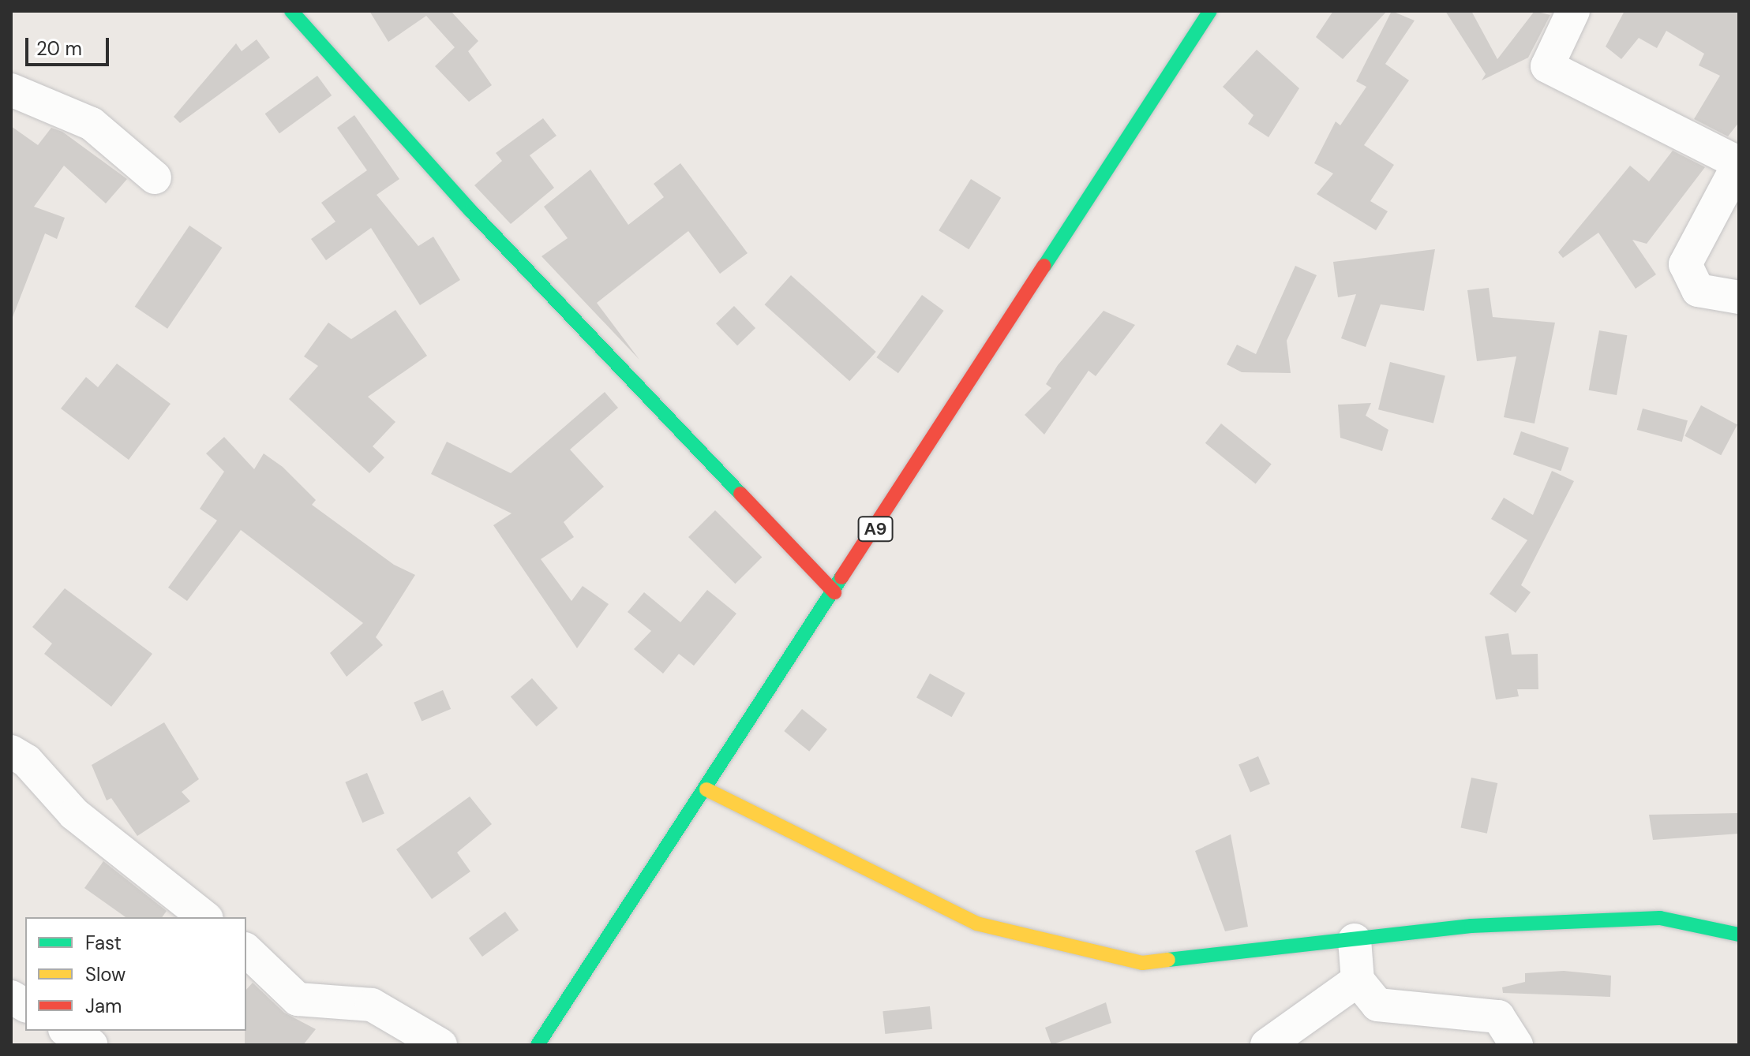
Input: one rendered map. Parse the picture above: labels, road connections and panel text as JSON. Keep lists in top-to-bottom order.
{
  "streets": {
    "street": ["A9"]
  },
  "legend": ["Fast", "Slow", "Jam"],
  "scale_bar": "20 m"
}
